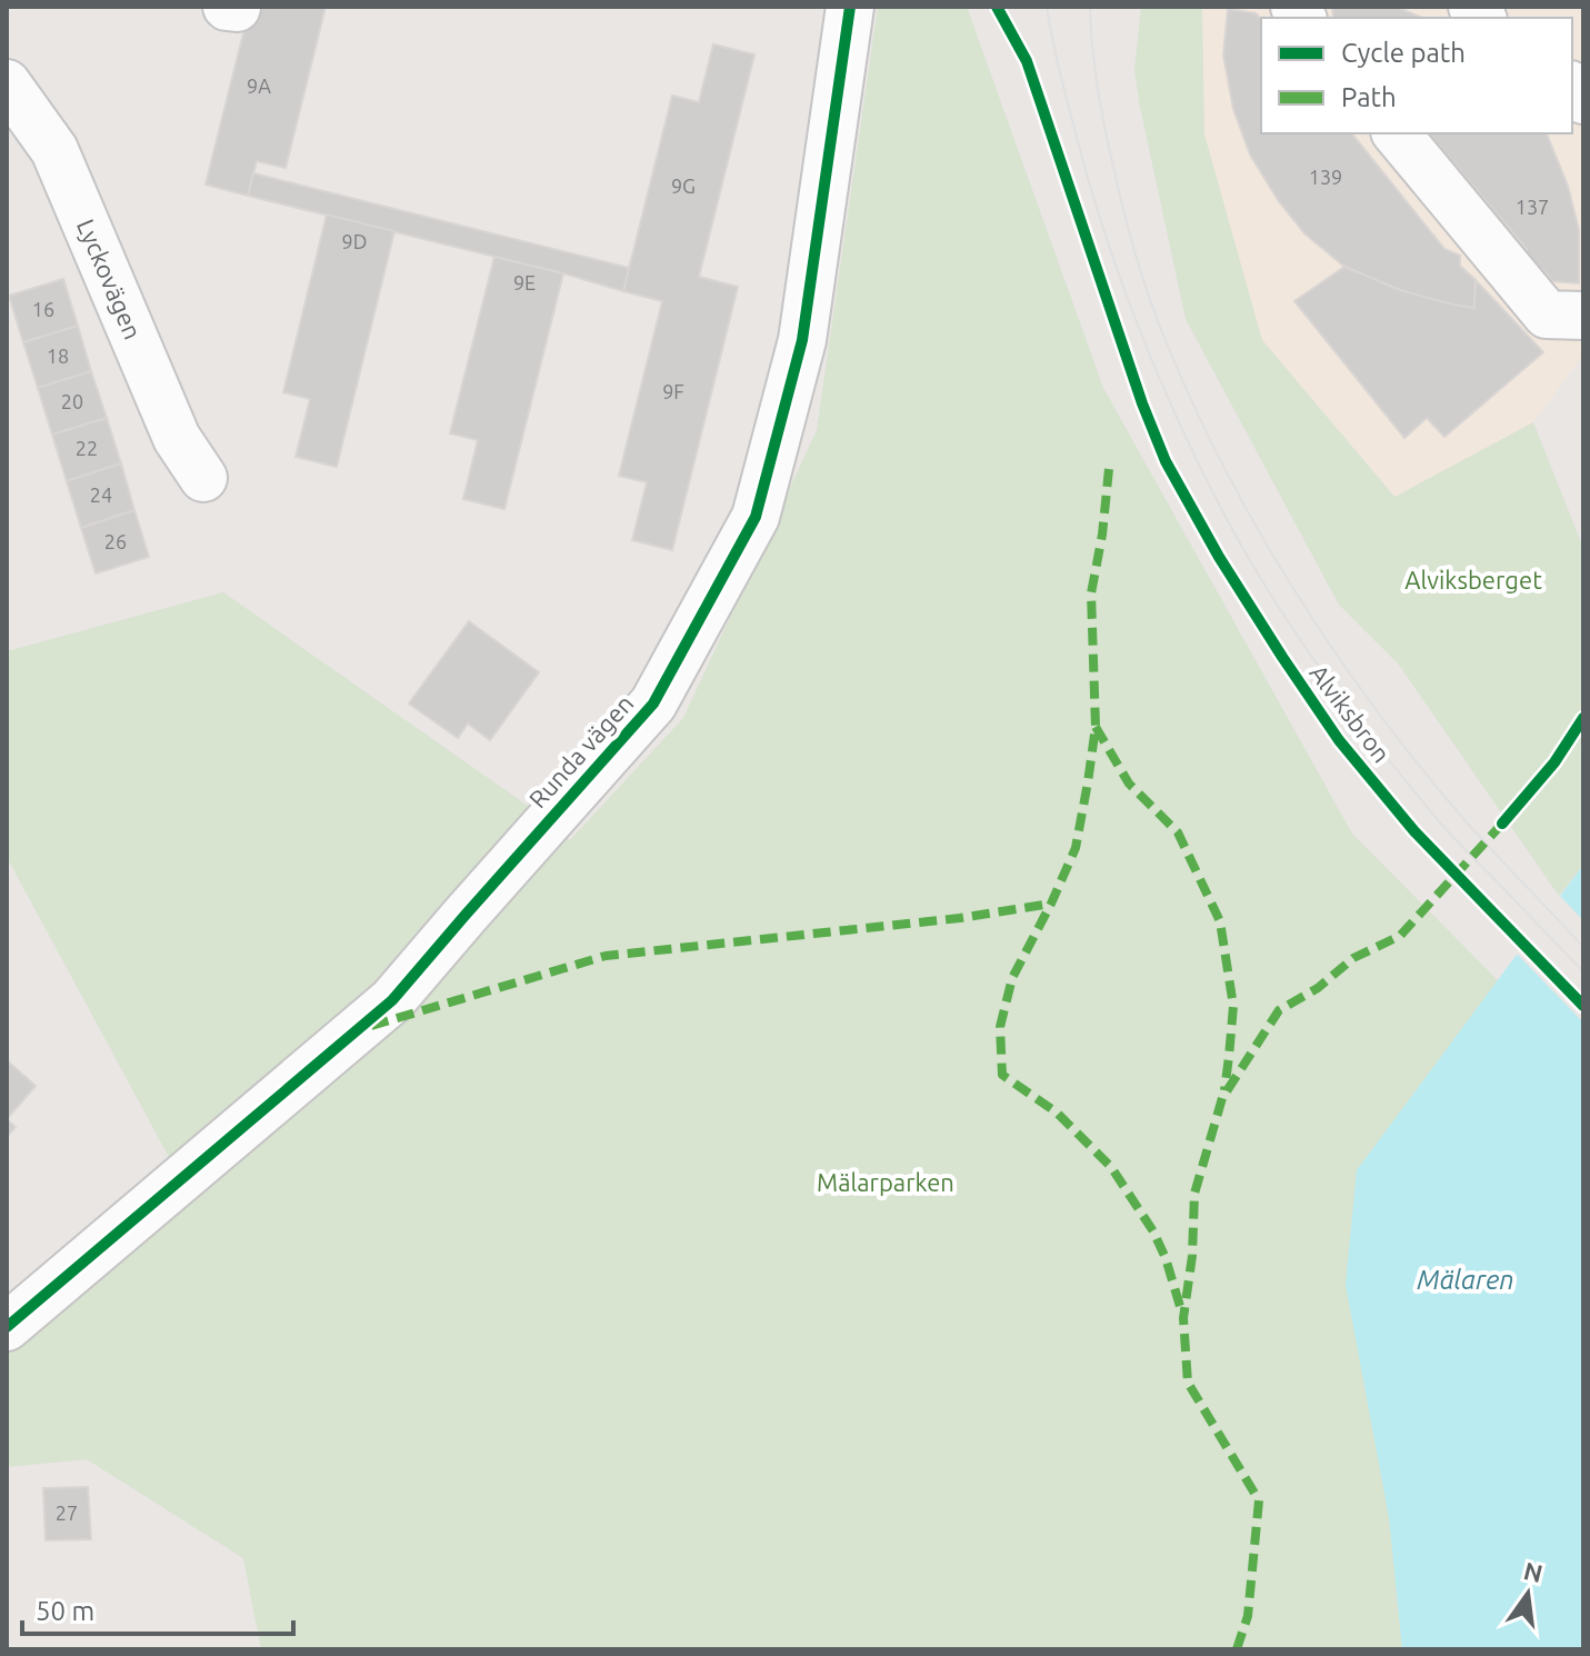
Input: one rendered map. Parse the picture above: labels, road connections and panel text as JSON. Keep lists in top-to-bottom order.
{
  "streets": {
    "street": ["Lyckovägen", "Runda vägen"],
    "cycle path": ["Alviksbron"]
  },
  "water": ["Mälaren"],
  "parks": ["Alviksberget", "Mälarparken"],
  "house_numbers": [
    "9A",
    "139",
    "9G",
    "137",
    "9D",
    "9E",
    "16",
    "18",
    "9F",
    "20",
    "22",
    "24",
    "26",
    "27"
  ],
  "legend": ["Cycle path", "Path"],
  "scale_bar": "50 m",
  "north": "top"
}
